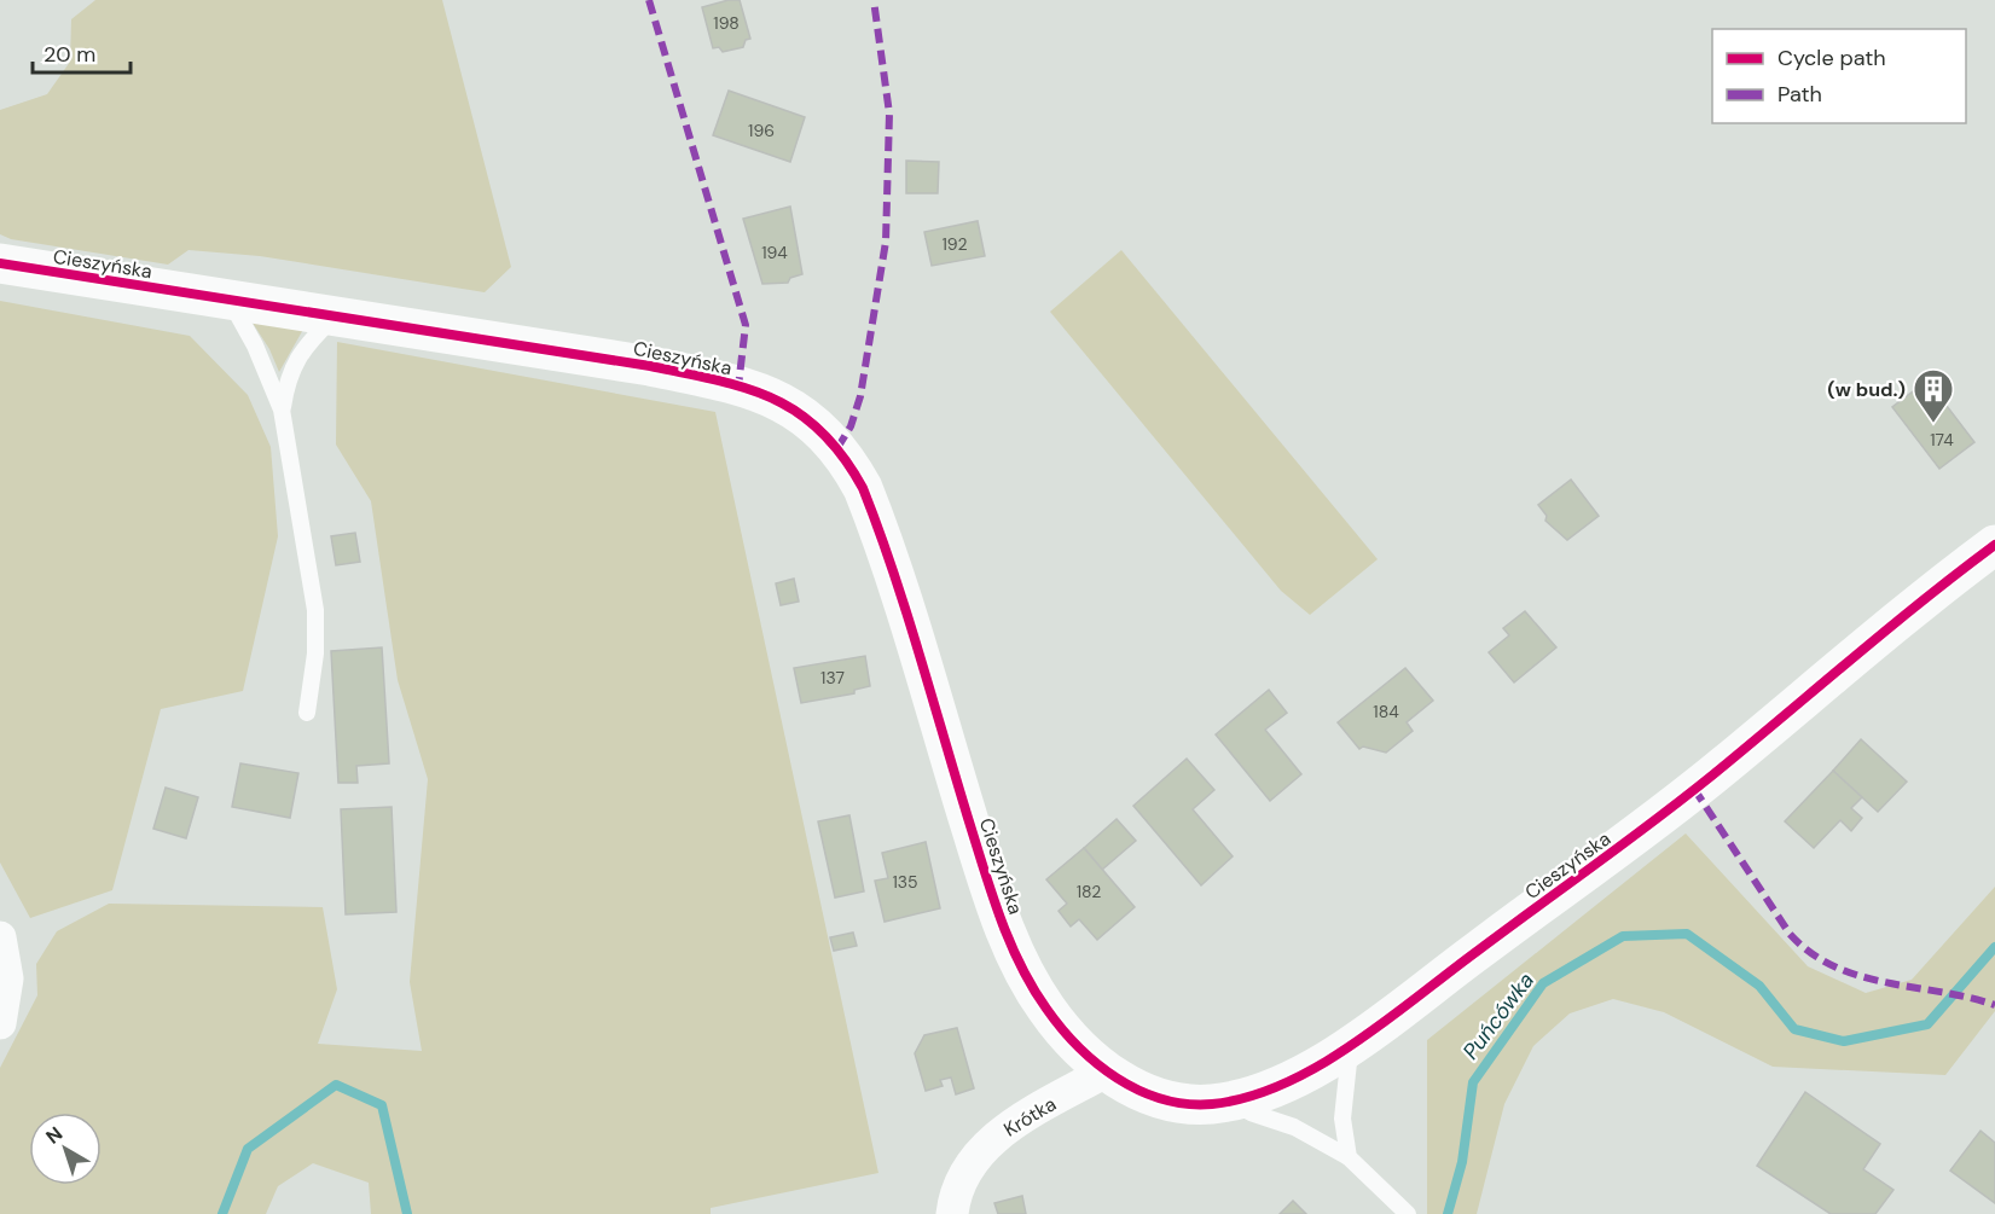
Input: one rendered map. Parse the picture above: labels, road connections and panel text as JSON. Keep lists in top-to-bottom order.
{
  "streets": {
    "street": ["Cieszyńska", "Krótka"]
  },
  "crossings": [
    ["Cieszyńska", "Krótka"]
  ],
  "water": ["Puńcówka"],
  "places": {
    "building": ["(w bud.)"]
  },
  "house_numbers": [
    "198",
    "196",
    "192",
    "194",
    "174",
    "137",
    "184",
    "135",
    "182"
  ],
  "legend": ["Cycle path", "Path"],
  "scale_bar": "20 m",
  "north": "top left"
}
